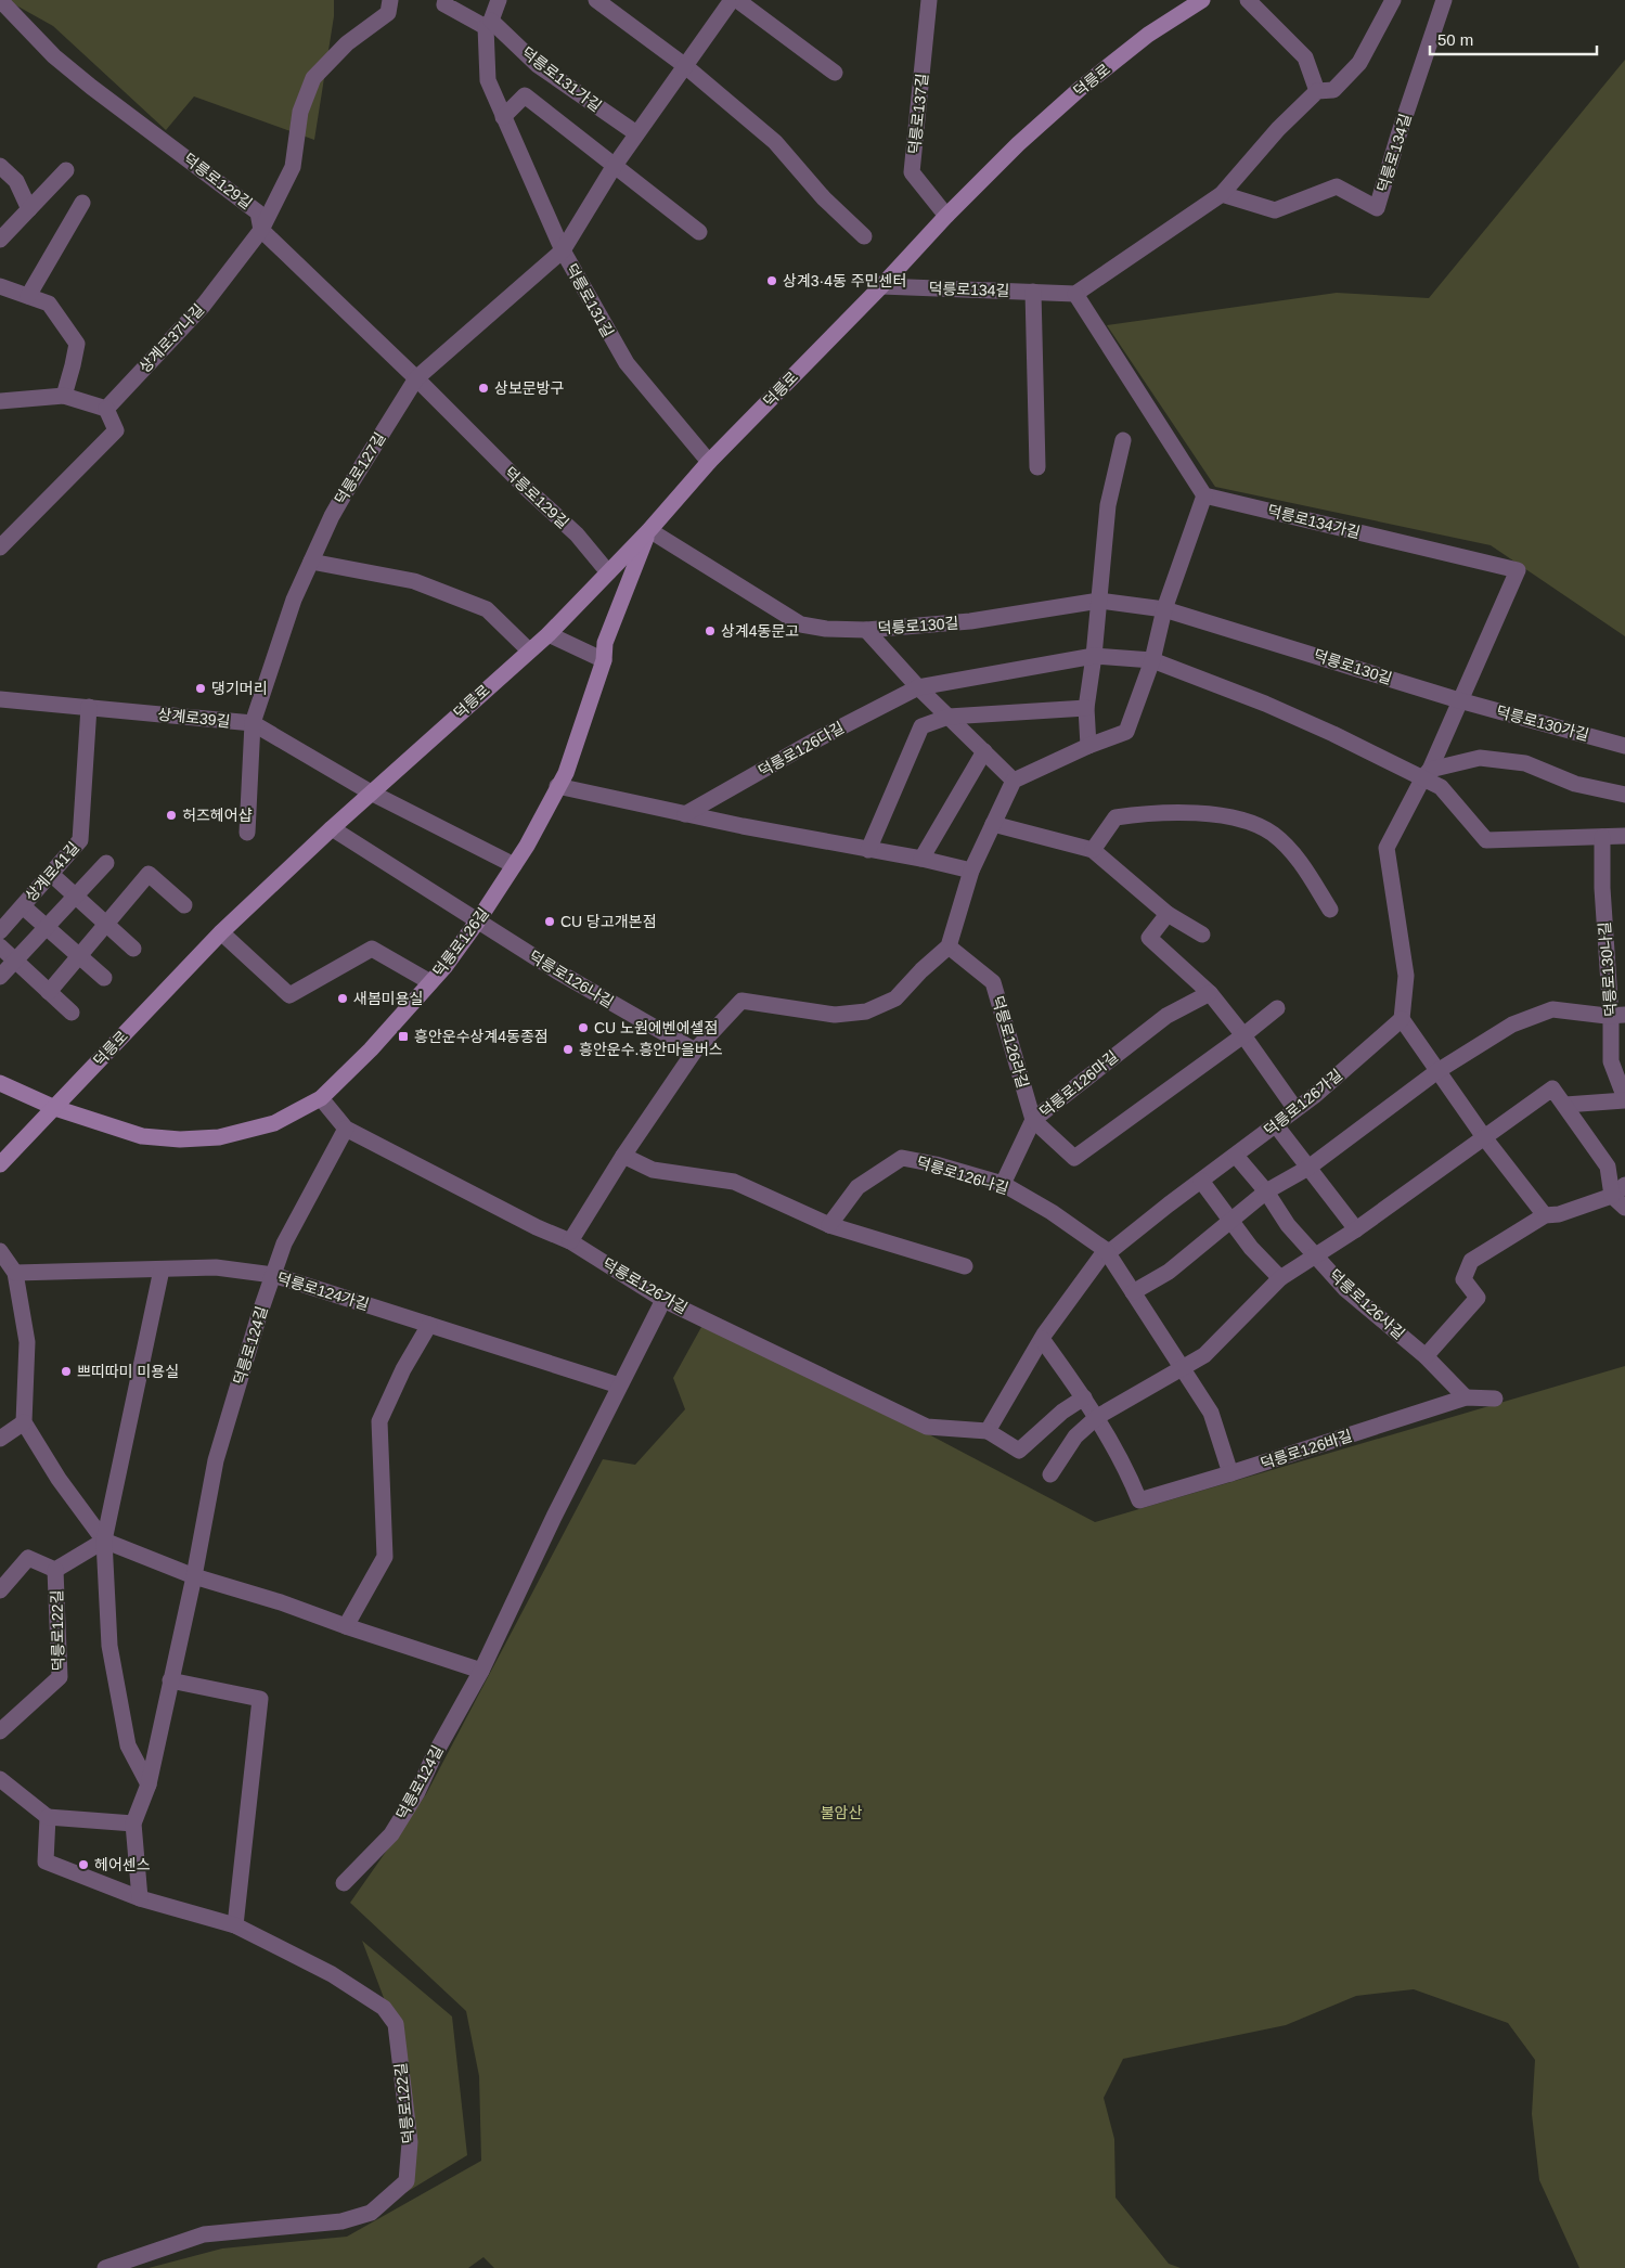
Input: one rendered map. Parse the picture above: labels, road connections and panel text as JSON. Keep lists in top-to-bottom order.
{
  "streets": {
    "main road": ["덕릉로", "덕릉로126길"],
    "street": [
      "덕릉로131가길",
      "덕릉로137길",
      "덕릉로134길",
      "덕릉로129길",
      "덕릉로131길",
      "상계로37나길",
      "덕릉로127길",
      "덕릉로134가길",
      "덕릉로130길",
      "상계로39길",
      "덕릉로130가길",
      "덕릉로126다길",
      "상계로41길",
      "덕릉로130나길",
      "덕릉로126나길",
      "덕릉로126라길",
      "덕릉로126마길",
      "덕릉로126가길",
      "덕릉로124가길",
      "덕릉로126사길",
      "덕릉로124길",
      "덕릉로126바길",
      "덕릉로122길"
    ]
  },
  "crossings": [
    ["덕릉로131가길", "덕릉로131길"],
    ["덕릉로", "덕릉로137길"],
    ["덕릉로", "덕릉로134길"],
    ["덕릉로", "덕릉로129길"],
    ["덕릉로", "덕릉로131길"],
    ["덕릉로", "덕릉로130길"],
    ["덕릉로", "상계로39길"],
    ["덕릉로", "덕릉로126길"],
    ["덕릉로129길", "상계로37나길"],
    ["덕릉로129길", "덕릉로127길"],
    ["덕릉로127길", "상계로39길"],
    ["덕릉로134가길", "덕릉로130길"],
    ["덕릉로134가길", "덕릉로130가길"],
    ["덕릉로130길", "덕릉로130가길"],
    ["덕릉로130길", "덕릉로126다길"],
    ["덕릉로130길", "덕릉로126길"],
    ["상계로39길", "상계로41길"],
    ["덕릉로126길", "덕릉로126나길"],
    ["덕릉로126길", "덕릉로126가길"],
    ["덕릉로126나길", "덕릉로126가길"],
    ["덕릉로126라길", "덕릉로126마길"],
    ["덕릉로126가길", "덕릉로126사길"],
    ["덕릉로126가길", "덕릉로124길"],
    ["덕릉로124가길", "덕릉로124길"],
    ["덕릉로126사길", "덕릉로126바길"]
  ],
  "parks": ["불암산"],
  "places": {
    "other": [
      "상계3·4동 주민센터",
      "상보문방구",
      "상계4동문고",
      "댕기머리",
      "허즈헤어샵",
      "CU 당고개본점",
      "새봄미용실",
      "CU 노원에벤에셀점",
      "흥안운수.흥안마을버스",
      "쁘띠따미 미용실",
      "헤어센스"
    ],
    "transit": ["흥안운수상계4동종점"]
  },
  "scale_bar": "50 m"
}
